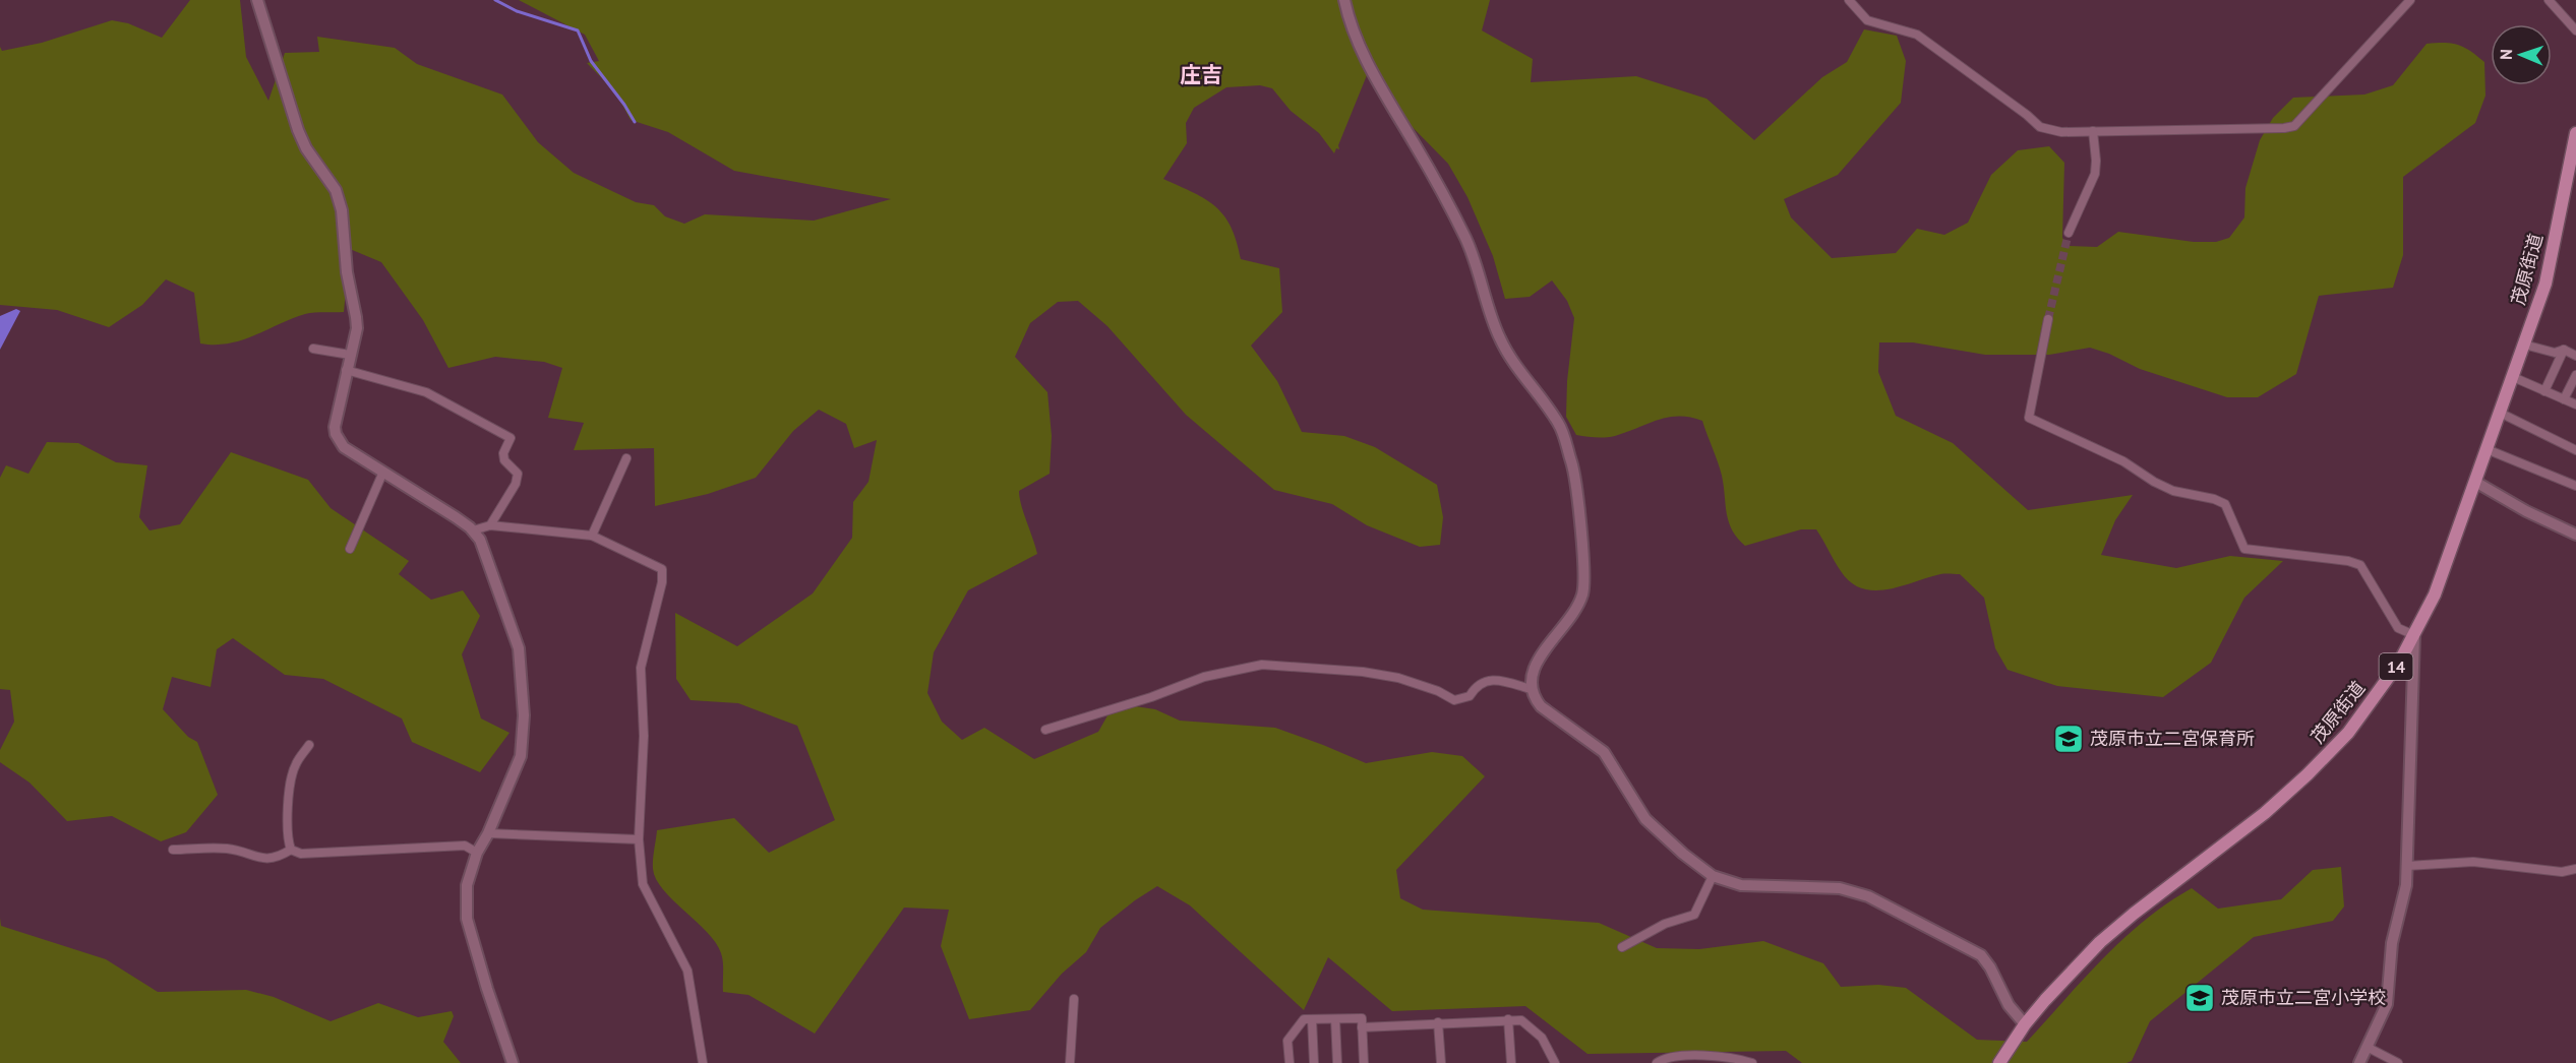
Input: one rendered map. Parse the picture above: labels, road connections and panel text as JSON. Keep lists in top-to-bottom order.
{
  "streets": {
    "main road": ["茂原街道", "14"]
  },
  "districts": ["庄吉"],
  "places": {
    "school or university": ["茂原市立二宮保育所", "茂原市立二宮小学校"]
  },
  "north": "left"
}
